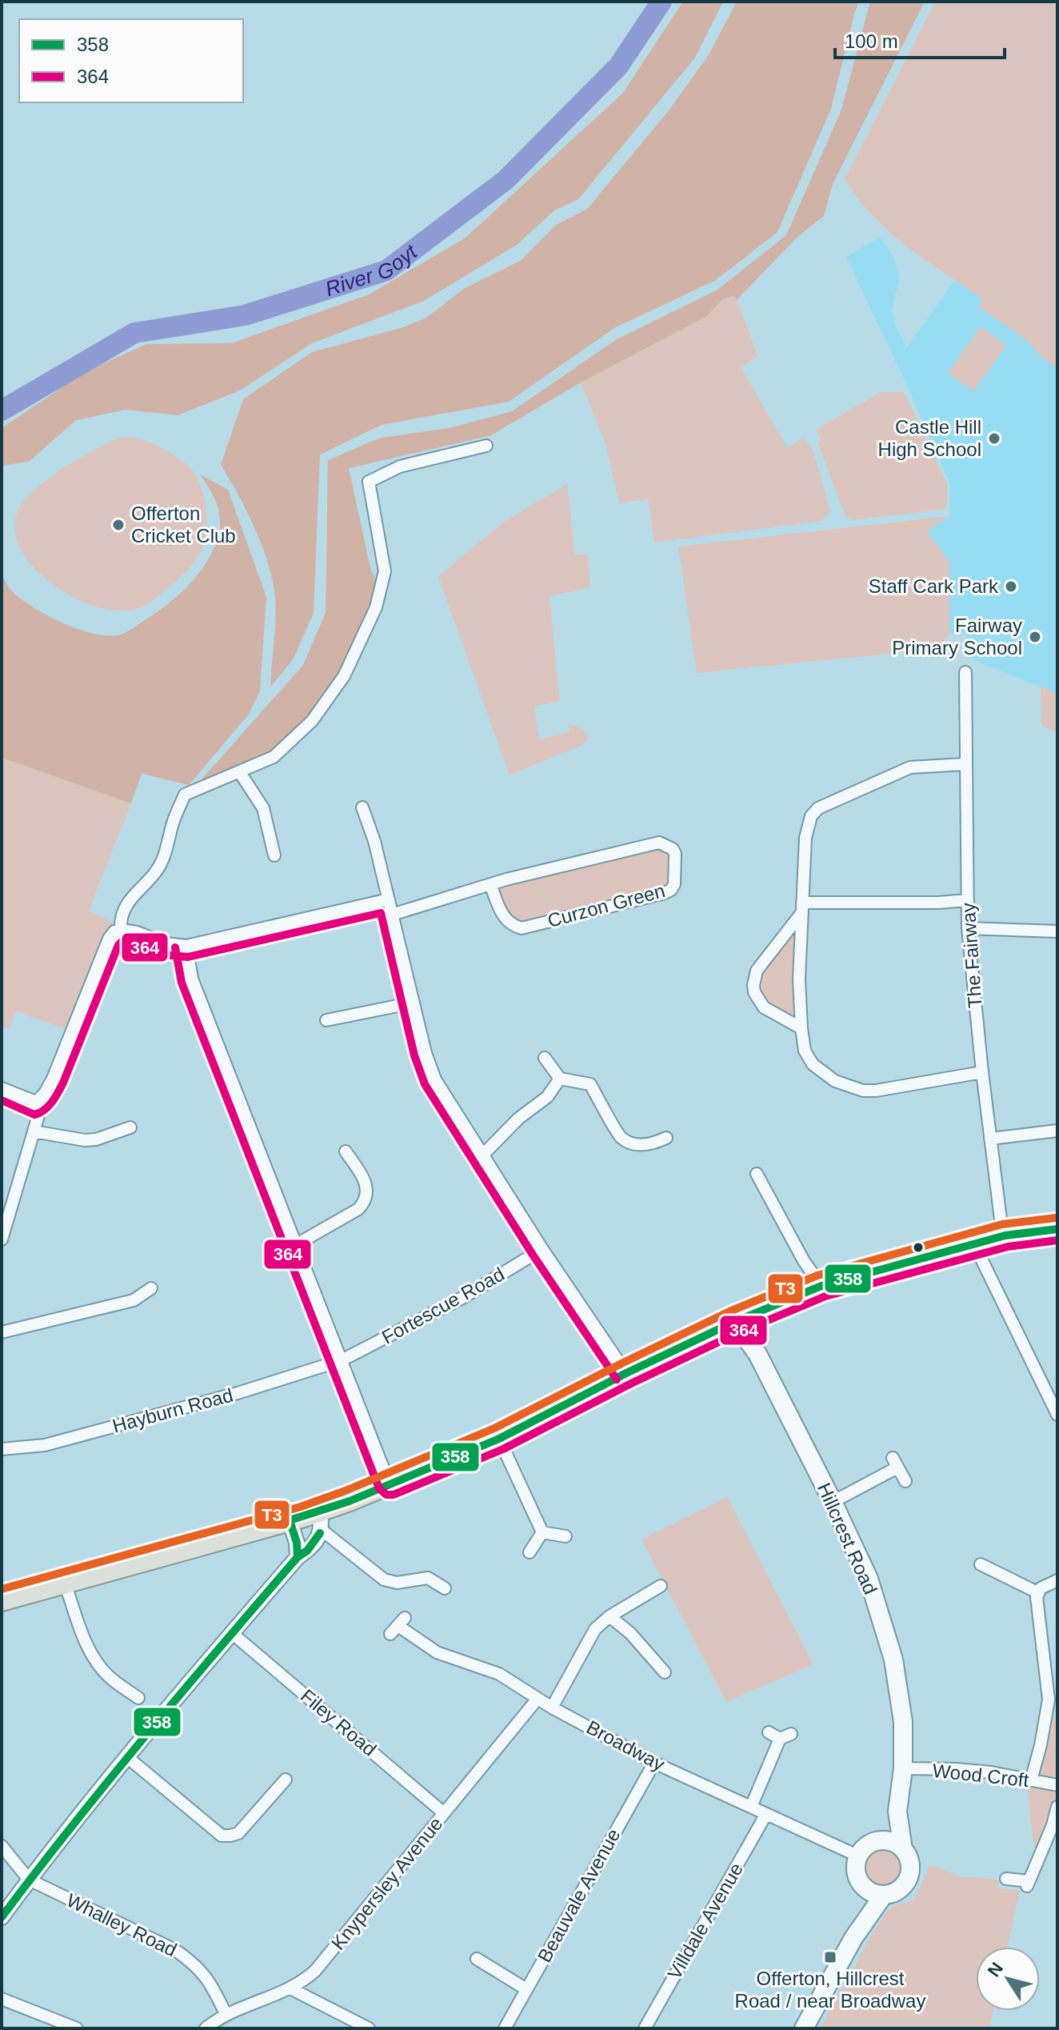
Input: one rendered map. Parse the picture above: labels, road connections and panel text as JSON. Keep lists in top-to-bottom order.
{
  "streets": {
    "main road": ["Hillcrest Road"],
    "street": [
      "Curzon Green",
      "The Fairway",
      "Fortescue Road",
      "Hayburn Road",
      "Filey Road",
      "Broadway",
      "Wood Croft",
      "Knypersley Avenue",
      "Beauvale Avenue",
      "Villdale Avenue",
      "Whalley Road"
    ]
  },
  "crossings": [
    ["Fortescue Road", "Hayburn Road"],
    ["Hillcrest Road", "Broadway"],
    ["Hillcrest Road", "Wood Croft"],
    ["Filey Road", "Knypersley Avenue"],
    ["Broadway", "Knypersley Avenue"],
    ["Broadway", "Beauvale Avenue"],
    ["Broadway", "Villdale Avenue"],
    ["Knypersley Avenue", "Whalley Road"]
  ],
  "water": ["River Goyt"],
  "places": {
    "other": [
      "Castle Hill High School",
      "Offerton Cricket Club",
      "Staff Cark Park",
      "Fairway Primary School"
    ],
    "transit": ["Offerton, Hillcrest Road / near Broadway"]
  },
  "lines": ["transit line 364", "transit line T3", "transit line 358"],
  "legend": ["358", "364"],
  "scale_bar": "100 m",
  "north": "top left"
}
